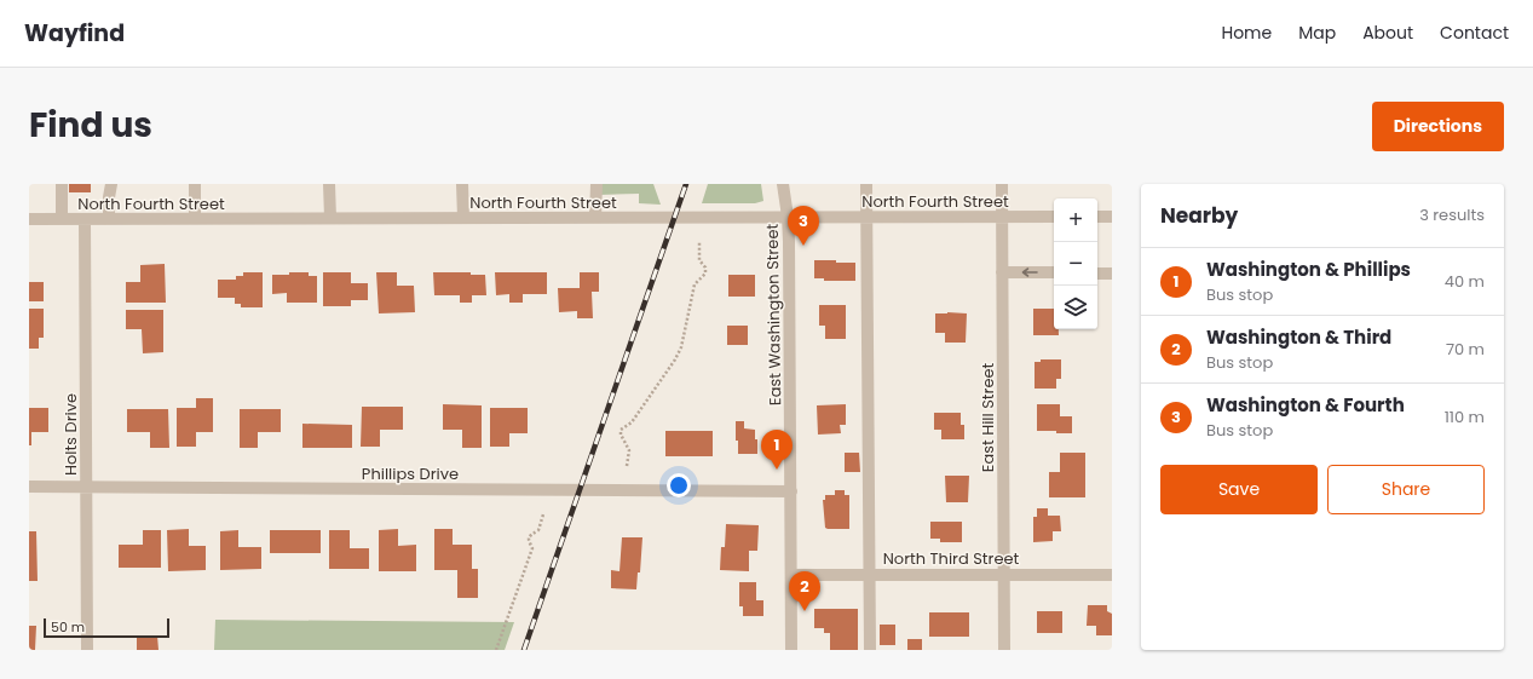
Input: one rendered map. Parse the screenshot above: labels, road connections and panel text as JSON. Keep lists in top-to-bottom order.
{
  "streets": {
    "street": [
      "North Fourth Street",
      "East Washington Street",
      "East Hill Street",
      "Holts Drive",
      "Phillips Drive",
      "North Third Street"
    ]
  },
  "crossings": [
    ["North Fourth Street", "East Washington Street"],
    ["North Fourth Street", "East Hill Street"],
    ["North Fourth Street", "Holts Drive"],
    ["East Washington Street", "Phillips Drive"],
    ["East Washington Street", "North Third Street"],
    ["East Hill Street", "North Third Street"],
    ["Holts Drive", "Phillips Drive"]
  ],
  "scale_bar": "50 m",
  "page": {
    "header": "Wayfind",
    "nav": [
      "Home",
      "Map",
      "About",
      "Contact"
    ],
    "title": "Find us",
    "buttons": [
      "Directions",
      ["Save", "Share"]
    ],
    "heading": ["Nearby", "3 results"],
    "map_buttons": ["+", "−"],
    "pins": ["3", "1", "2"],
    "list": [
      {
        "mark": "1",
        "name": "Washington & Phillips",
        "note": "Bus stop",
        "value": "40 m"
      },
      {
        "mark": "2",
        "name": "Washington & Third",
        "note": "Bus stop",
        "value": "70 m"
      },
      {
        "mark": "3",
        "name": "Washington & Fourth",
        "note": "Bus stop",
        "value": "110 m"
      }
    ],
    "scale": "50 m"
  }
}
